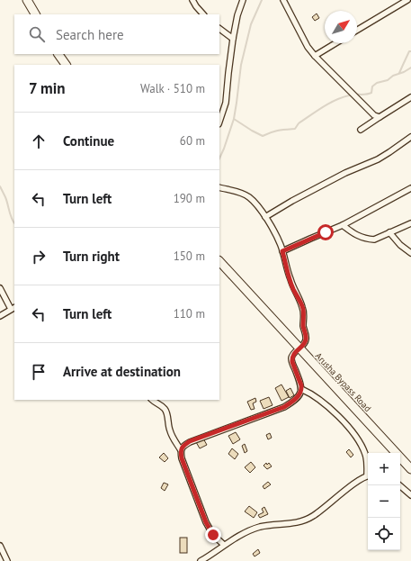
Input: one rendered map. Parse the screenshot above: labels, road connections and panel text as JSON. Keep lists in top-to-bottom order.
{
  "streets": {
    "main road": ["Arusha Bypass Road"]
  },
  "north": "top right",
  "page": {
    "search": "Search here",
    "heading": ["7 min", "Walk · 510 m"],
    "list": [
      ["Continue", "60 m"],
      ["Turn left", "190 m"],
      ["Turn right", "150 m"],
      ["Turn left", "110 m"],
      "Arrive at destination"
    ],
    "map_buttons": ["+", "−"]
  }
}
